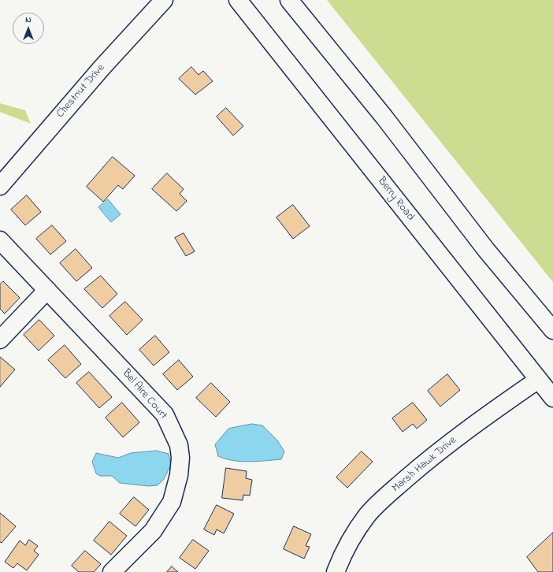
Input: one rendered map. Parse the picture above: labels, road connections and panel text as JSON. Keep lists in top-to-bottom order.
{
  "streets": {
    "main road": [
      "Chestnut Drive",
      "Berry Road",
      "Bel Aire Court",
      "Marsh Hawk Drive"
    ]
  },
  "crossings": [
    ["Berry Road", "Marsh Hawk Drive"]
  ],
  "north": "top"
}
